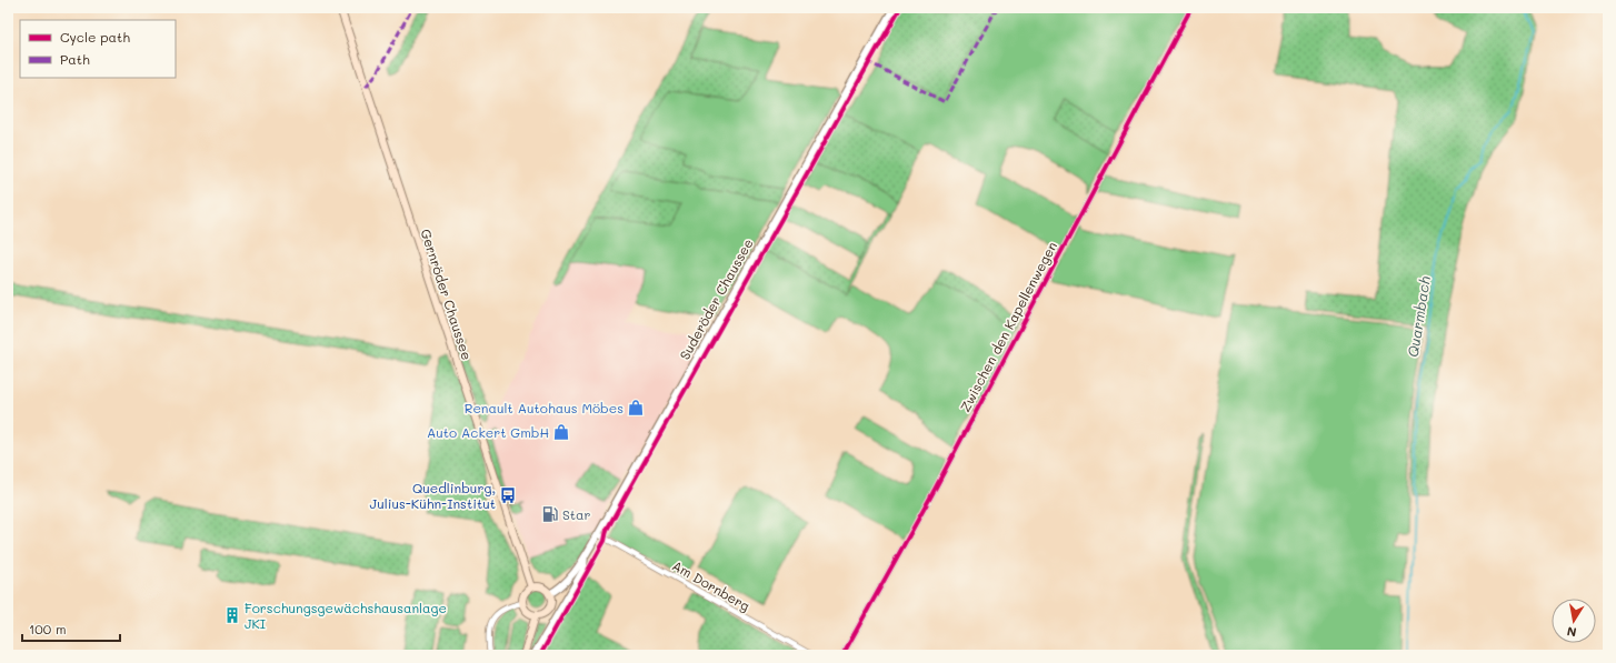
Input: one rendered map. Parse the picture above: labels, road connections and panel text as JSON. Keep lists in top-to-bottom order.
{
  "streets": {
    "main road": ["Gernröder Chaussee"],
    "street": ["Suderöder Chaussee", "Zwischen den Kapellenwegen", "Am Dornberg"]
  },
  "crossings": [
    ["Gernröder Chaussee", "Suderöder Chaussee"],
    ["Suderöder Chaussee", "Am Dornberg"]
  ],
  "water": ["Quarmbach"],
  "places": {
    "shop": ["Renault Autohaus Möbes", "Auto Ackert GmbH"],
    "bus stop": ["Quedlinburg, Julius-Kühn-Institut"],
    "fuel station": ["Star"],
    "building": ["Forschungsgewächshausanlage JKI"]
  },
  "legend": ["Cycle path", "Path"],
  "scale_bar": "100 m",
  "north": "bottom"
}
